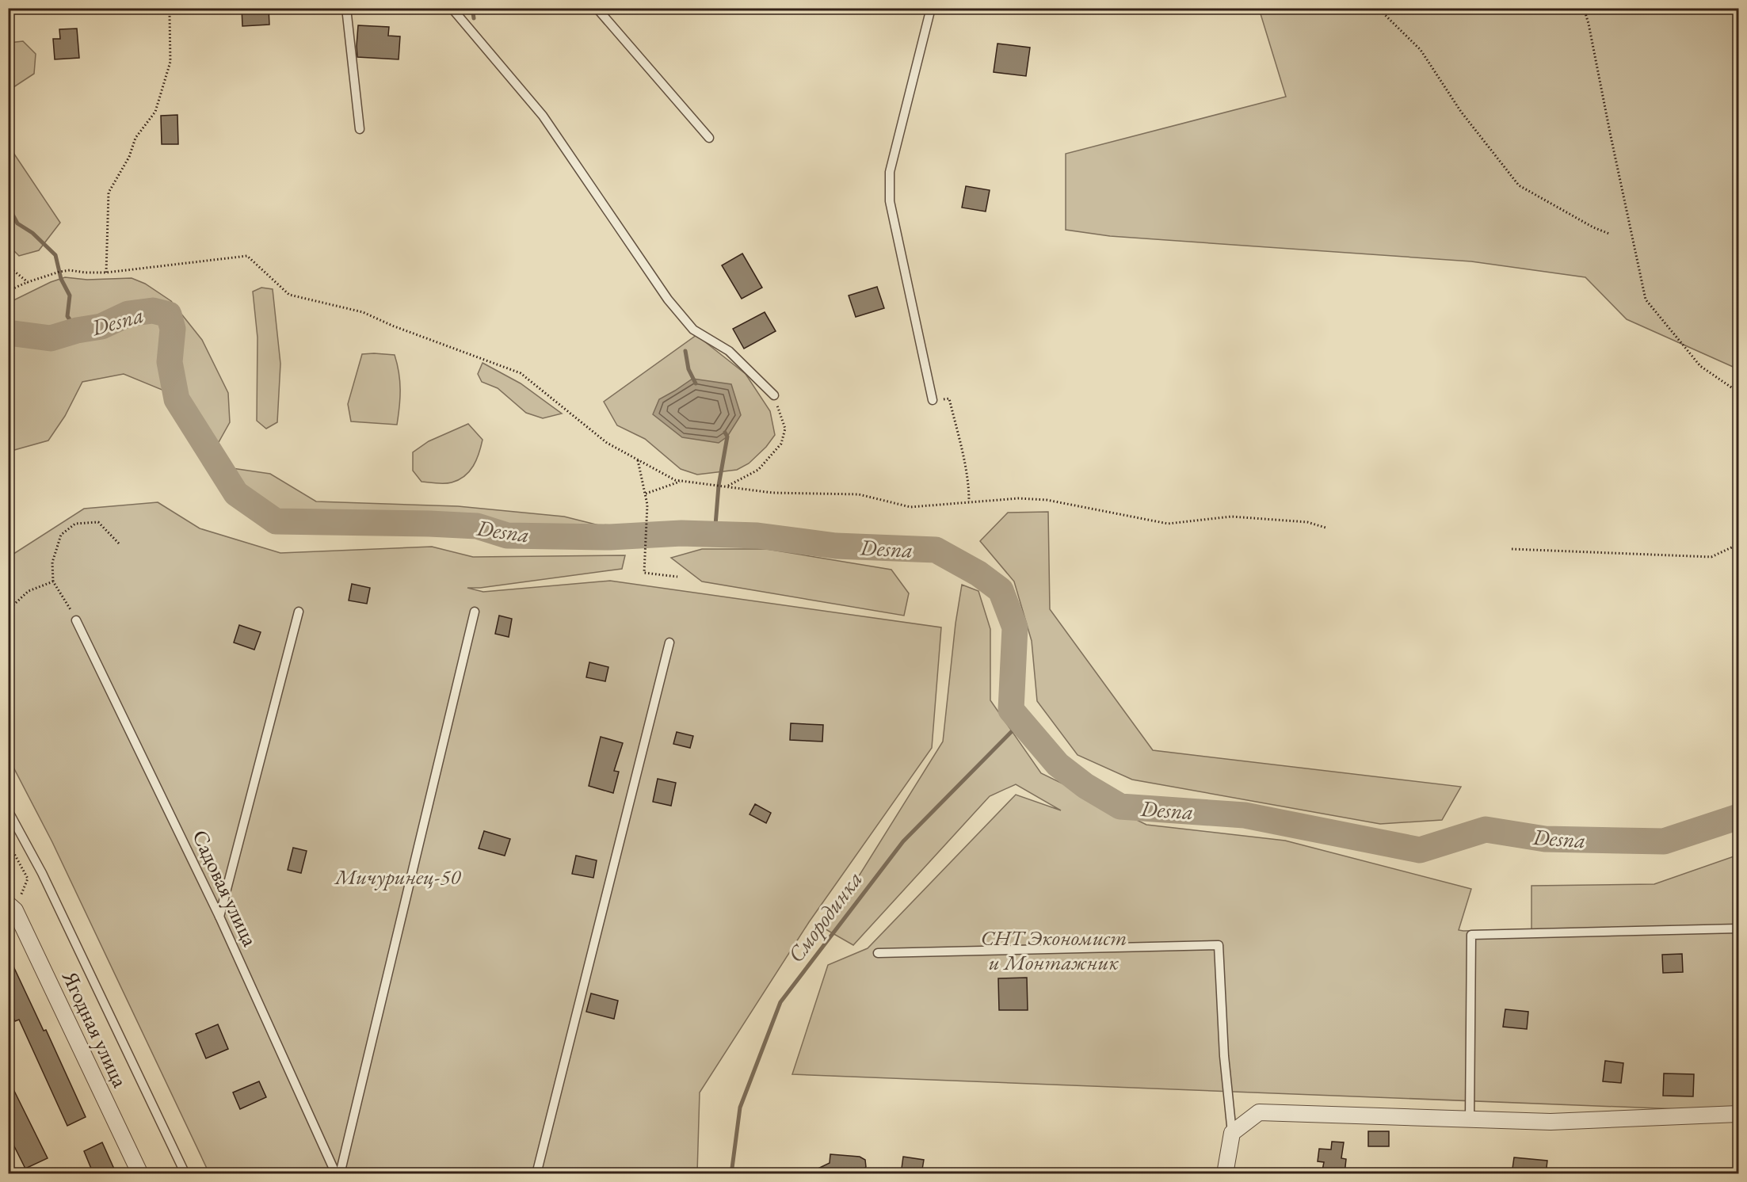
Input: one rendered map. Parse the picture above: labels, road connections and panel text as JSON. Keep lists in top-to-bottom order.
{
  "streets": {
    "street": ["Ягодная улица"],
    "lane": ["Садовая улица"]
  },
  "water": ["Desna", "Смородинка"],
  "parks": ["Мичуринец-50", "СНТ Экономист и Монтажник"]
}
